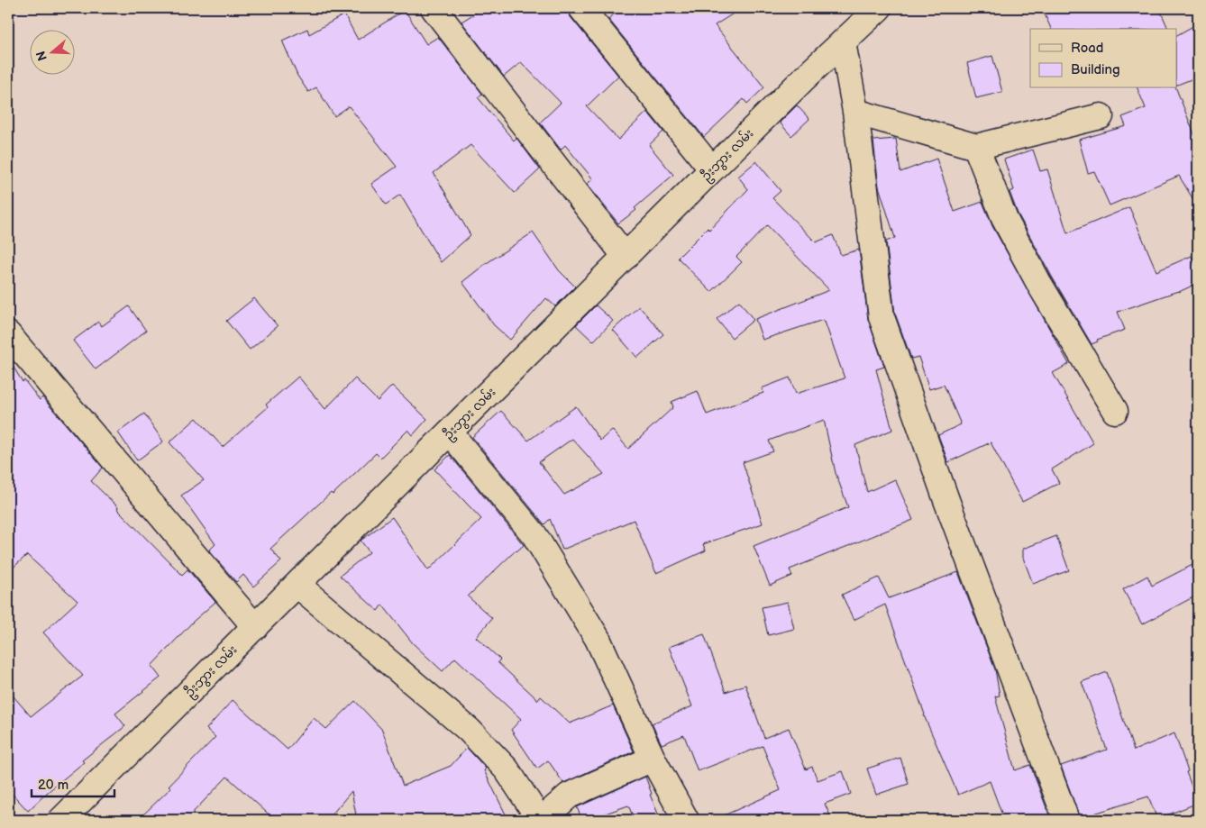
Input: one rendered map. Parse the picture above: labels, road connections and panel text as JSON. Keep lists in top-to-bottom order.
{
  "streets": {
    "street": ["ဦးဘွား လမ်း"]
  },
  "legend": ["Road", "Building"],
  "scale_bar": "20 m",
  "north": "left"
}
